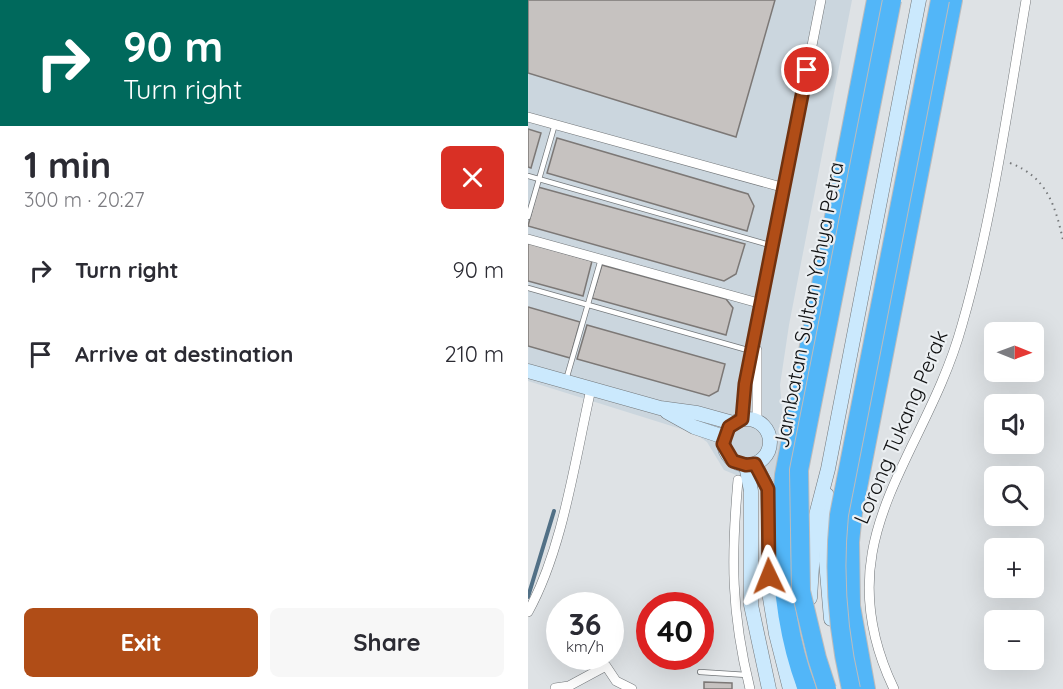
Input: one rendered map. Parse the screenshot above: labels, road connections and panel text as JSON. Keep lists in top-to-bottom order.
{
  "streets": {
    "highway": ["Jambatan Sultan Yahya Petra"],
    "street": ["Lorong Tukang Perak"]
  },
  "north": "right",
  "page": {
    "turn": ["90 m", "Turn right"],
    "heading": ["1 min", "300 m · 20:27"],
    "list": [
      {
        "name": "Turn right",
        "value": "90 m"
      },
      {
        "name": "Arrive at destination",
        "value": "210 m"
      }
    ],
    "map_buttons": ["+", "−"],
    "speed": "36 km/h",
    "limit": "40",
    "buttons": ["Exit", "Share"]
  }
}
